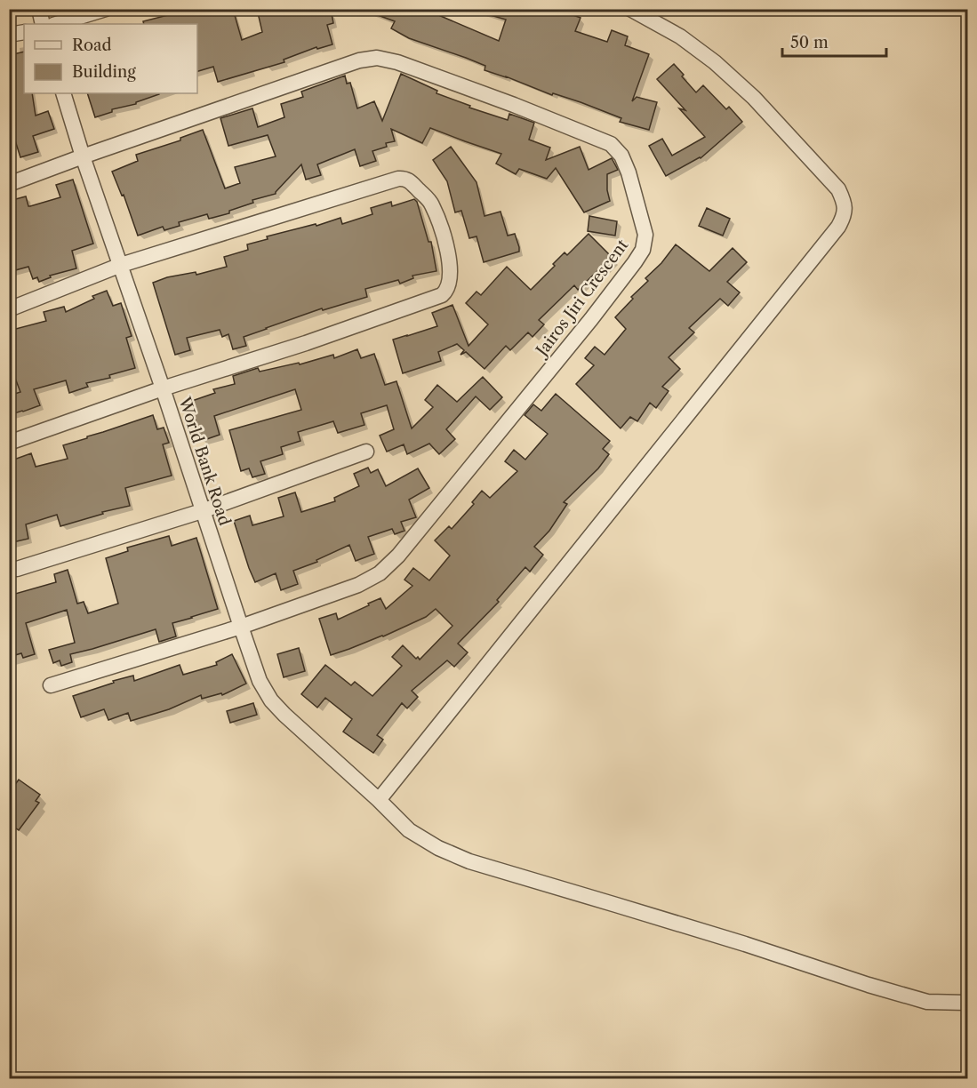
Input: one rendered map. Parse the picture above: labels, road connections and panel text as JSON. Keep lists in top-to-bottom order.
{
  "streets": {
    "street": ["Jairos Jiri Crescent", "World Bank Road"]
  },
  "crossings": [
    ["Jairos Jiri Crescent", "World Bank Road"]
  ],
  "legend": ["Road", "Building"],
  "scale_bar": "50 m"
}
